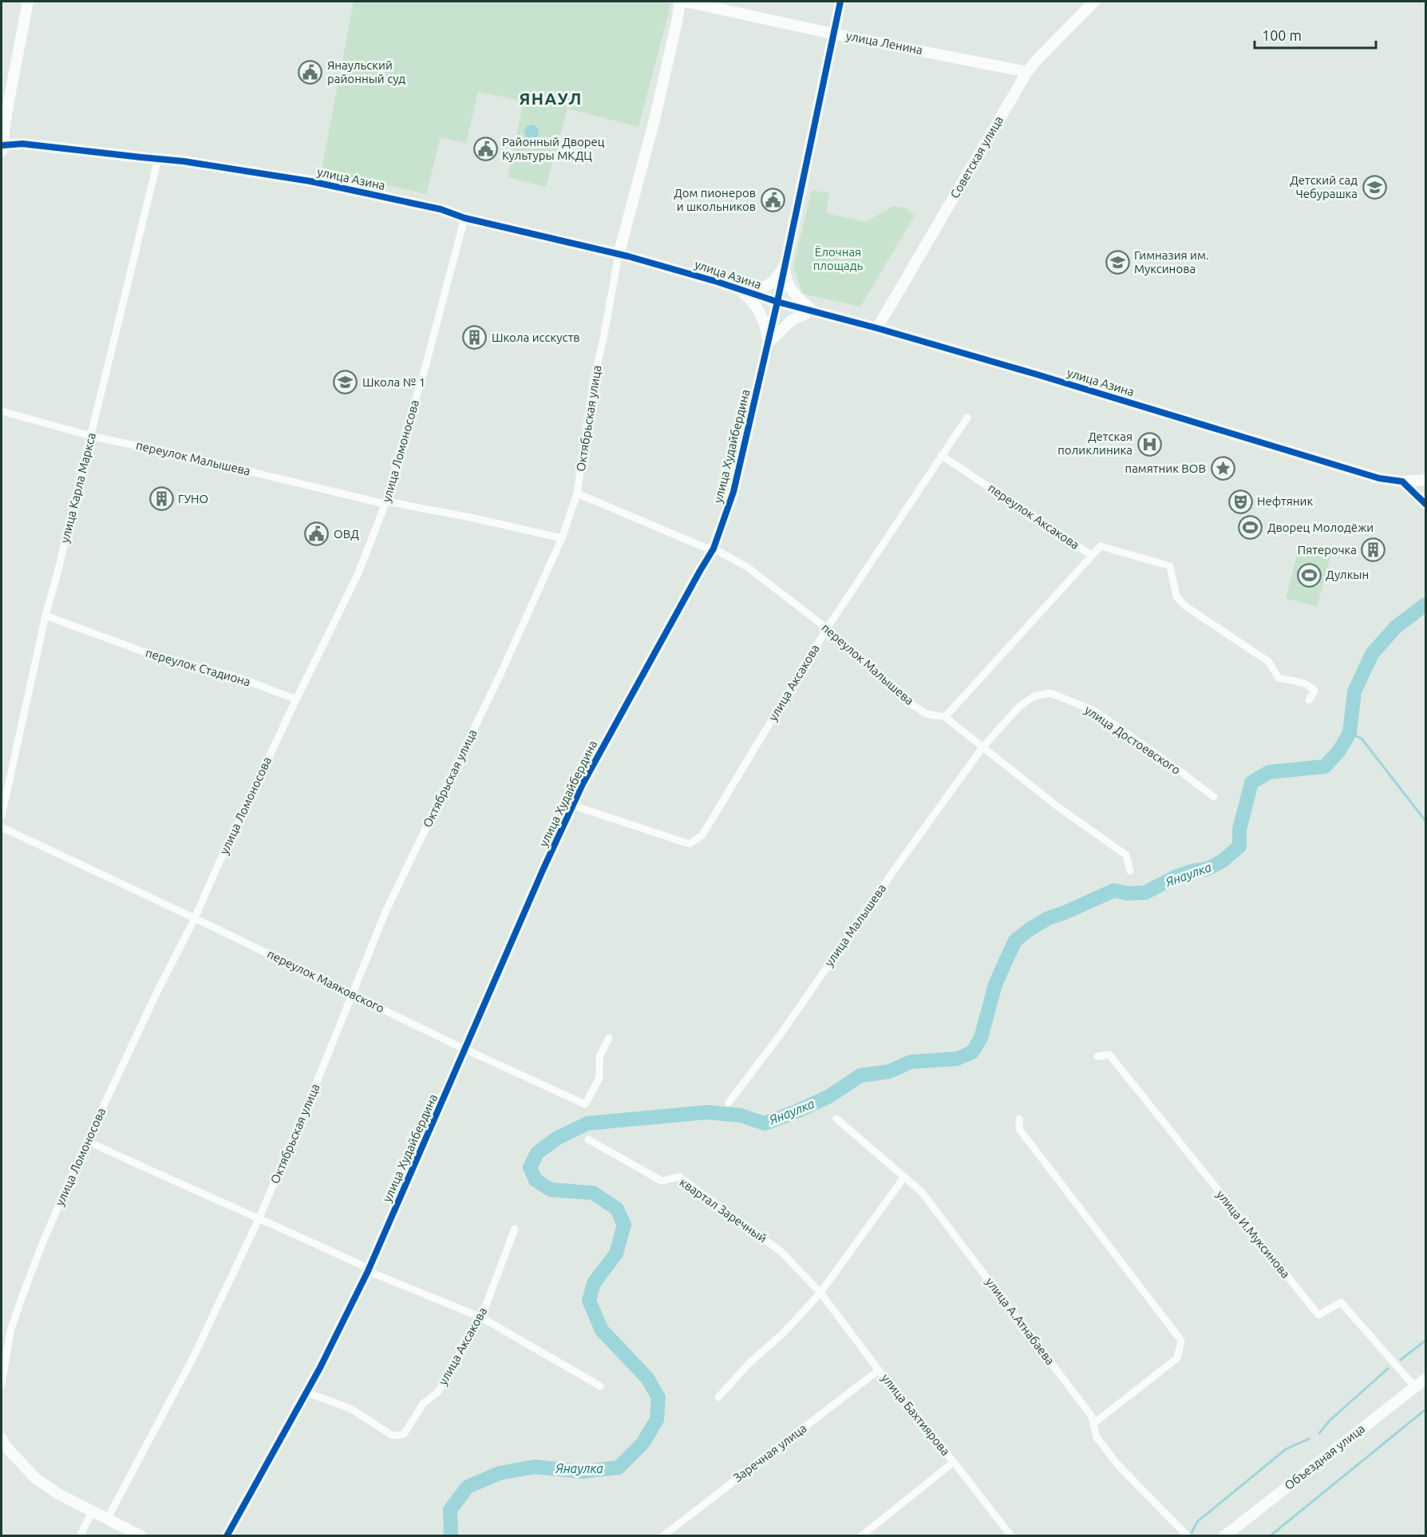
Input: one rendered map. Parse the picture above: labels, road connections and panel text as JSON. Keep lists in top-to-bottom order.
{
  "streets": {
    "street": [
      "улица Ленина",
      "Советская улица",
      "улица Азина",
      "Октябрьская улица",
      "улица Худайбердина",
      "улица Ломоносова",
      "переулок Малышева",
      "улица Карла Маркса",
      "переулок Аксакова",
      "переулок Стадиона",
      "улица Аксакова",
      "улица Достоевского",
      "улица Малышева",
      "переулок Маяковского",
      "квартал Заречный",
      "улица И.Муксинова",
      "улица А.Атнабаева",
      "улица Бахтиярова",
      "Заречная улица",
      "Объездная улица"
    ]
  },
  "crossings": [
    ["улица Ленина", "Советская улица"],
    ["улица Ленина", "улица Худайбердина"],
    ["Советская улица", "улица Азина"],
    ["улица Азина", "Октябрьская улица"],
    ["улица Азина", "улица Худайбердина"],
    ["улица Азина", "улица Ломоносова"],
    ["улица Азина", "улица Карла Маркса"],
    ["Октябрьская улица", "переулок Малышева"],
    ["Октябрьская улица", "переулок Маяковского"],
    ["улица Худайбердина", "переулок Малышева"],
    ["улица Худайбердина", "улица Аксакова"],
    ["улица Худайбердина", "переулок Маяковского"],
    ["улица Ломоносова", "переулок Малышева"],
    ["улица Ломоносова", "переулок Стадиона"],
    ["улица Ломоносова", "переулок Маяковского"],
    ["переулок Малышева", "улица Карла Маркса"],
    ["переулок Малышева", "улица Аксакова"],
    ["переулок Малышева", "улица Достоевского"],
    ["переулок Малышева", "улица Малышева"],
    ["улица Карла Маркса", "переулок Стадиона"],
    ["переулок Аксакова", "улица Аксакова"],
    ["улица Достоевского", "улица Малышева"],
    ["квартал Заречный", "улица Бахтиярова"],
    ["улица И.Муксинова", "Объездная улица"],
    ["улица Бахтиярова", "Заречная улица"]
  ],
  "districts": ["ЯНАУЛ"],
  "water": ["Янаулка"],
  "parks": ["Ёлочная площадь"],
  "places": {
    "public building": [
      "Янаульский районный суд",
      "Районный Дворец Культуры МКДЦ",
      "Дом пионеров и школьников",
      "ОВД"
    ],
    "school or university": ["Детский сад Чебурашка", "Гимназия им. Муксинова", "Школа № 1"],
    "building": ["Школа исскуств", "ГУНО", "Пятерочка"],
    "hospital": ["Детская поликлиника"],
    "place": ["памятник ВОВ"],
    "theatre": ["Нефтяник"],
    "sports": ["Дворец Молодёжи", "Дулкын"]
  },
  "scale_bar": "100 m"
}
